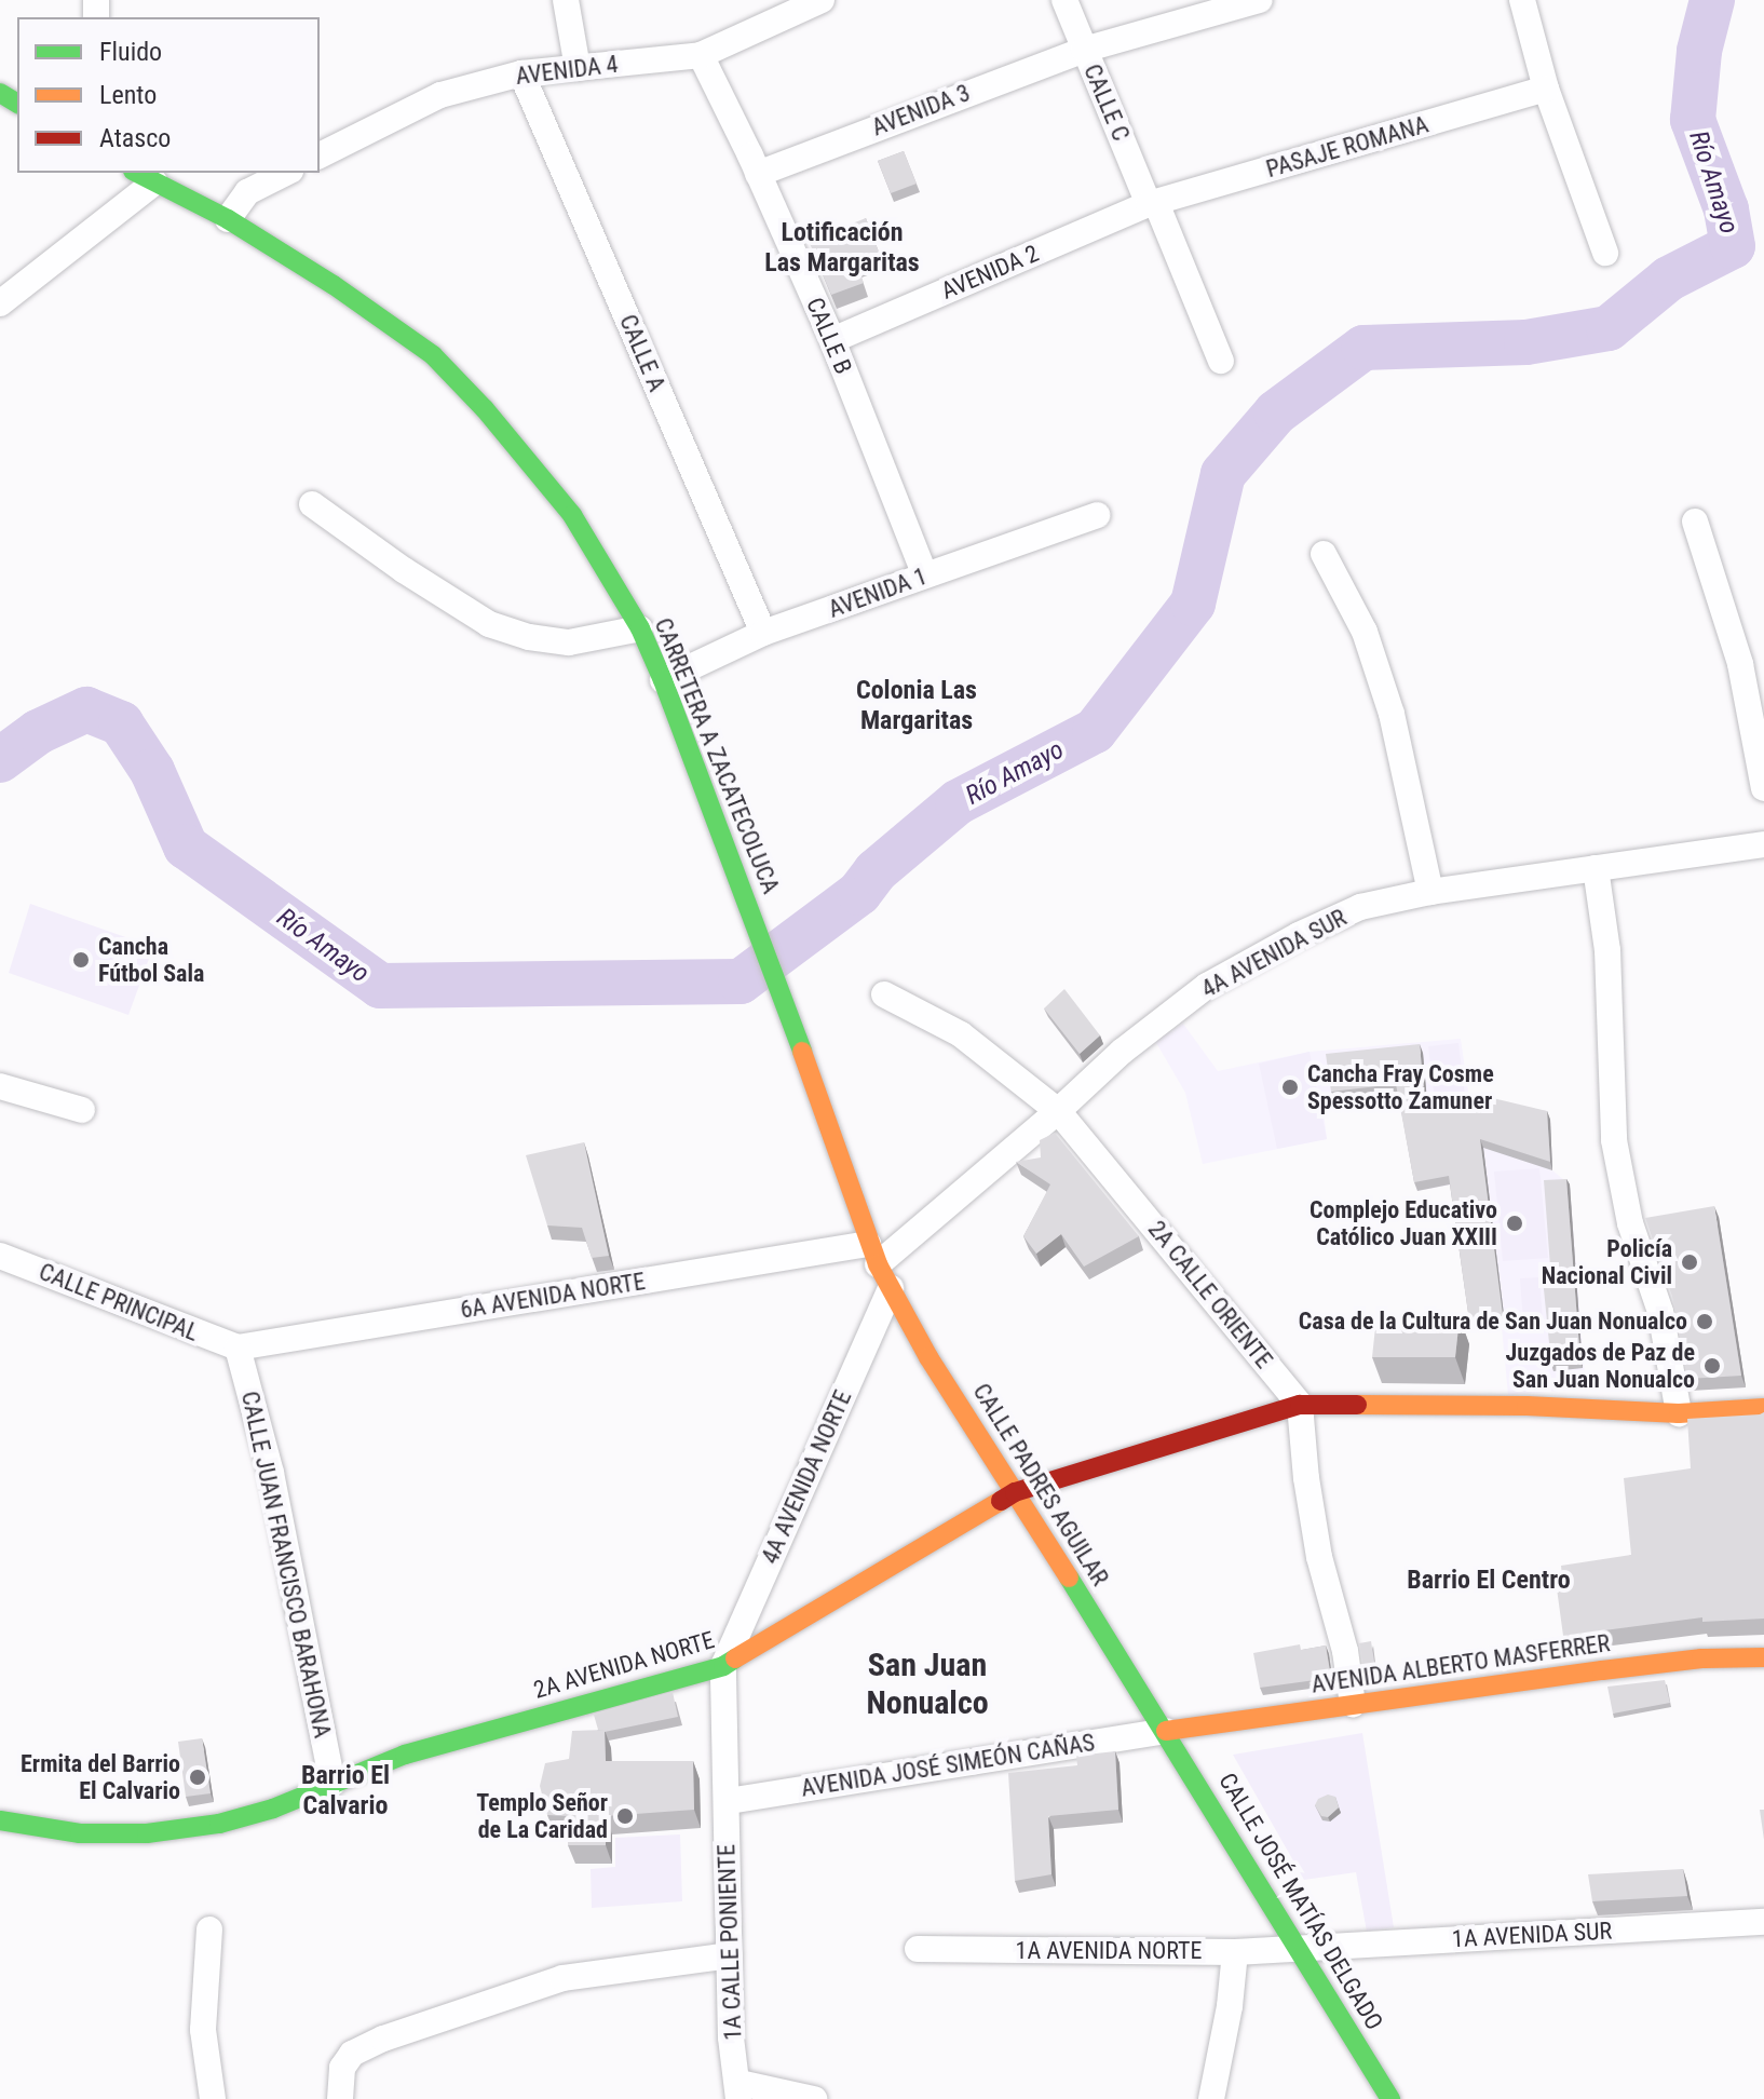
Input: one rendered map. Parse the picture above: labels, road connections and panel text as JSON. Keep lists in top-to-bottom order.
{
  "streets": {
    "main road": [
      "CARRETERA A ZACATECOLUCA",
      "CALLE PADRES AGUILAR",
      "AVENIDA ALBERTO MASFERRER",
      "2A AVENIDA NORTE",
      "CALLE JOSÉ MATÍAS DELGADO"
    ],
    "street": [
      "AVENIDA 4",
      "CALLE C",
      "AVENIDA 3",
      "PASAJE ROMANA",
      "AVENIDA 2",
      "CALLE B",
      "CALLE A",
      "AVENIDA 1",
      "4A AVENIDA SUR",
      "2A CALLE ORIENTE",
      "6A AVENIDA NORTE",
      "CALLE PRINCIPAL",
      "4A AVENIDA NORTE",
      "CALLE JUAN FRANCISCO BARAHONA",
      "AVENIDA JOSÉ SIMEÓN CAÑAS",
      "1A AVENIDA SUR",
      "1A CALLE PONIENTE",
      "1A AVENIDA NORTE"
    ]
  },
  "crossings": [
    ["AVENIDA 4", "CALLE B"],
    ["AVENIDA 4", "CALLE A"],
    ["CALLE C", "AVENIDA 3"],
    ["CALLE C", "PASAJE ROMANA"],
    ["CALLE C", "AVENIDA 2"],
    ["AVENIDA 3", "CALLE B"],
    ["PASAJE ROMANA", "AVENIDA 2"],
    ["AVENIDA 2", "CALLE B"],
    ["CALLE B", "AVENIDA 1"],
    ["CALLE A", "AVENIDA 1"],
    ["AVENIDA 1", "CARRETERA A ZACATECOLUCA"],
    ["CARRETERA A ZACATECOLUCA", "4A AVENIDA SUR"],
    ["CARRETERA A ZACATECOLUCA", "6A AVENIDA NORTE"],
    ["CARRETERA A ZACATECOLUCA", "CALLE PADRES AGUILAR"],
    ["4A AVENIDA SUR", "2A CALLE ORIENTE"],
    ["4A AVENIDA SUR", "6A AVENIDA NORTE"],
    ["4A AVENIDA SUR", "CALLE PADRES AGUILAR"],
    ["2A CALLE ORIENTE", "2A AVENIDA NORTE"],
    ["6A AVENIDA NORTE", "CALLE PRINCIPAL"],
    ["6A AVENIDA NORTE", "CALLE PADRES AGUILAR"],
    ["6A AVENIDA NORTE", "CALLE JUAN FRANCISCO BARAHONA"],
    ["CALLE PRINCIPAL", "CALLE JUAN FRANCISCO BARAHONA"],
    ["4A AVENIDA NORTE", "CALLE PADRES AGUILAR"],
    ["4A AVENIDA NORTE", "2A AVENIDA NORTE"],
    ["4A AVENIDA NORTE", "1A CALLE PONIENTE"],
    ["CALLE PADRES AGUILAR", "AVENIDA ALBERTO MASFERRER"],
    ["CALLE PADRES AGUILAR", "2A AVENIDA NORTE"],
    ["CALLE PADRES AGUILAR", "AVENIDA JOSÉ SIMEÓN CAÑAS"],
    ["CALLE PADRES AGUILAR", "CALLE JOSÉ MATÍAS DELGADO"],
    ["CALLE JUAN FRANCISCO BARAHONA", "2A AVENIDA NORTE"],
    ["AVENIDA ALBERTO MASFERRER", "AVENIDA JOSÉ SIMEÓN CAÑAS"],
    ["AVENIDA ALBERTO MASFERRER", "CALLE JOSÉ MATÍAS DELGADO"],
    ["2A AVENIDA NORTE", "1A CALLE PONIENTE"],
    ["AVENIDA JOSÉ SIMEÓN CAÑAS", "CALLE JOSÉ MATÍAS DELGADO"],
    ["AVENIDA JOSÉ SIMEÓN CAÑAS", "1A CALLE PONIENTE"],
    ["CALLE JOSÉ MATÍAS DELGADO", "1A AVENIDA SUR"],
    ["CALLE JOSÉ MATÍAS DELGADO", "1A AVENIDA NORTE"],
    ["1A AVENIDA SUR", "1A AVENIDA NORTE"]
  ],
  "districts": [
    "Lotificación Las Margaritas",
    "Colonia Las Margaritas",
    "Barrio El Centro",
    "San Juan Nonualco",
    "Barrio El Calvario"
  ],
  "water": ["Río Amayo"],
  "places": [
    "Cancha Fútbol Sala",
    "Cancha Fray Cosme Spessotto Zamuner",
    "Complejo Educativo Católico Juan XXIII",
    "Policía Nacional Civil",
    "Casa de la Cultura de San Juan Nonualco",
    "Juzgados de Paz de San Juan Nonualco",
    "Ermita del Barrio El Calvario",
    "Templo Señor de La Caridad"
  ],
  "legend": ["Fluido", "Lento", "Atasco"]
}
